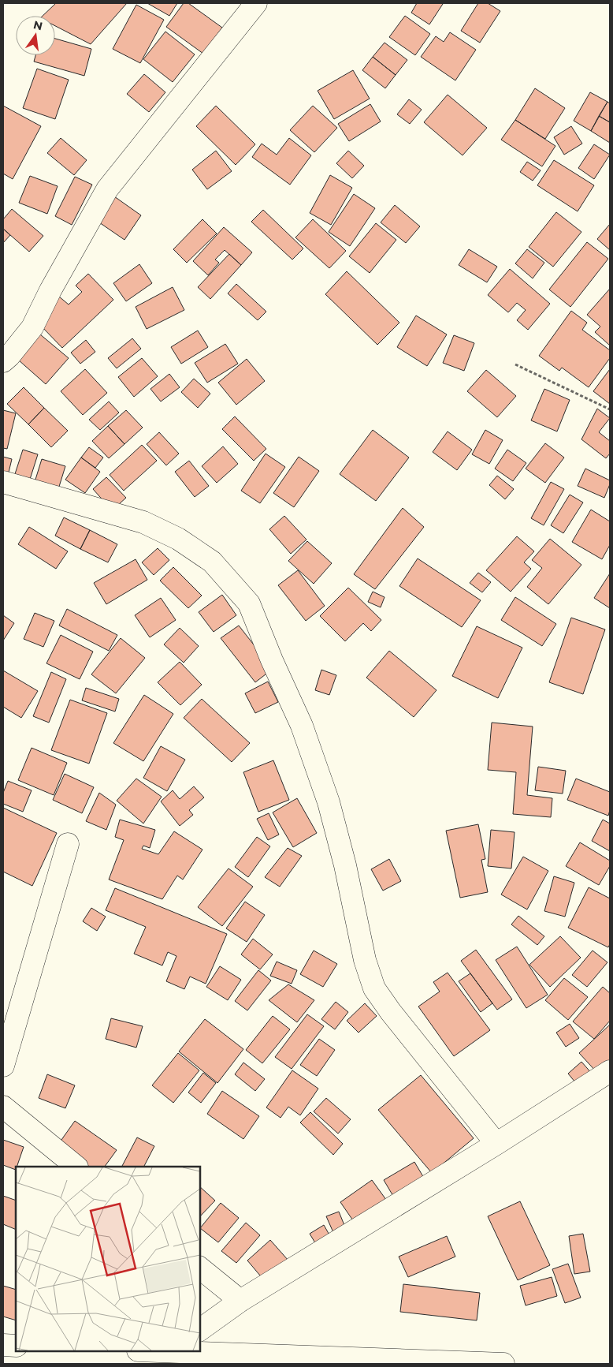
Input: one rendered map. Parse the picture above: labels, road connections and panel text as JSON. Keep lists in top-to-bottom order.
{
  "north": "top"
}
